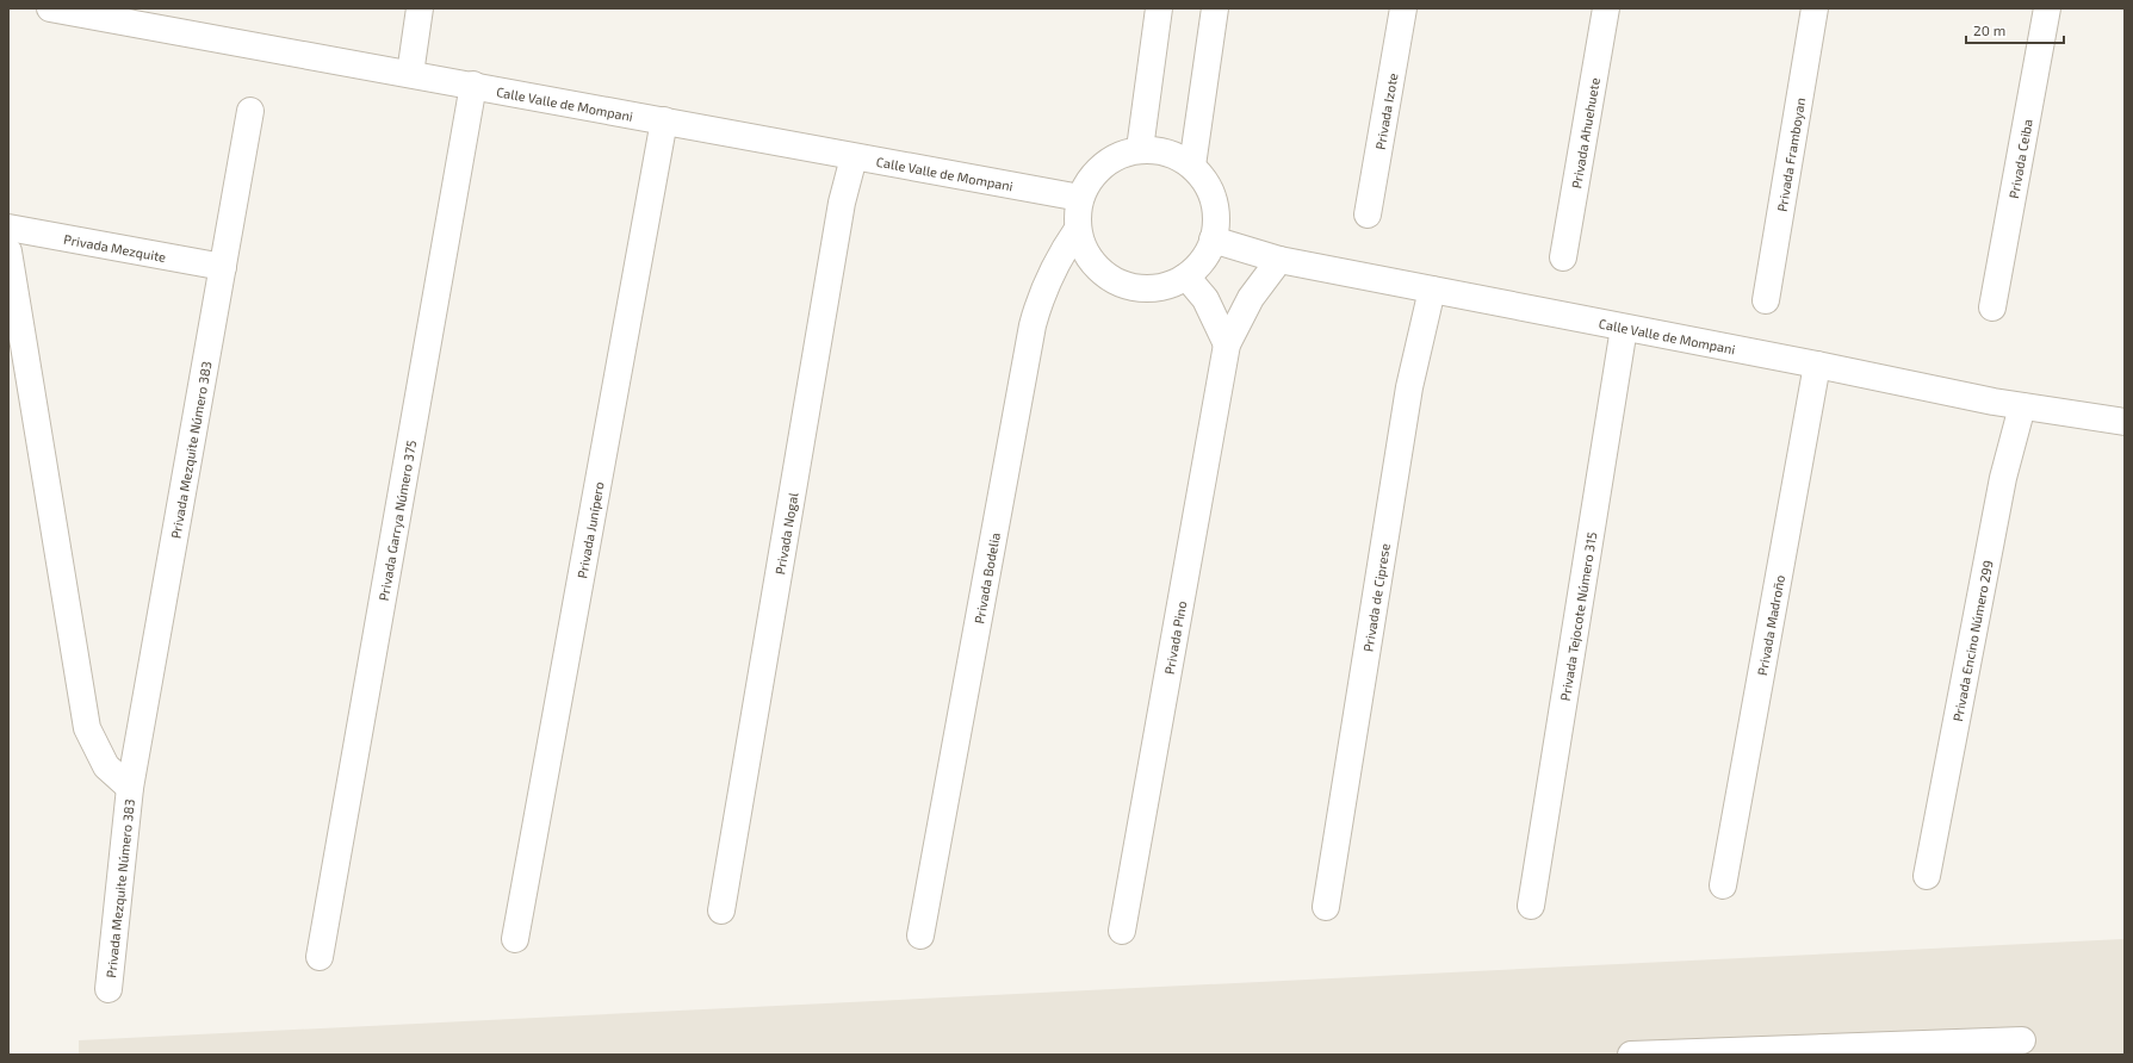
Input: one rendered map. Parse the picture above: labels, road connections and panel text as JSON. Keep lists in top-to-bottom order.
{
  "streets": {
    "street": [
      "Calle Valle de Mompani",
      "Privada Izote",
      "Privada Ahuehuete",
      "Privada Framboyan",
      "Privada Ceiba",
      "Privada Mezquite",
      "Privada Mezquite Número 383",
      "Privada Garrya Número 375",
      "Privada Junípero",
      "Privada Nogal",
      "Privada Bodelia",
      "Privada de Ciprese",
      "Privada Tejocote Número 315",
      "Privada Madroño",
      "Privada Pino",
      "Privada Encino Número 299"
    ]
  },
  "crossings": [
    ["Calle Valle de Mompani", "Privada Garrya Número 375"],
    ["Calle Valle de Mompani", "Privada Junípero"],
    ["Calle Valle de Mompani", "Privada Nogal"],
    ["Calle Valle de Mompani", "Privada Bodelia"],
    ["Calle Valle de Mompani", "Privada de Ciprese"],
    ["Calle Valle de Mompani", "Privada Tejocote Número 315"],
    ["Calle Valle de Mompani", "Privada Madroño"],
    ["Calle Valle de Mompani", "Privada Pino"],
    ["Calle Valle de Mompani", "Privada Encino Número 299"],
    ["Privada Mezquite", "Privada Mezquite Número 383"]
  ],
  "scale_bar": "20 m"
}
